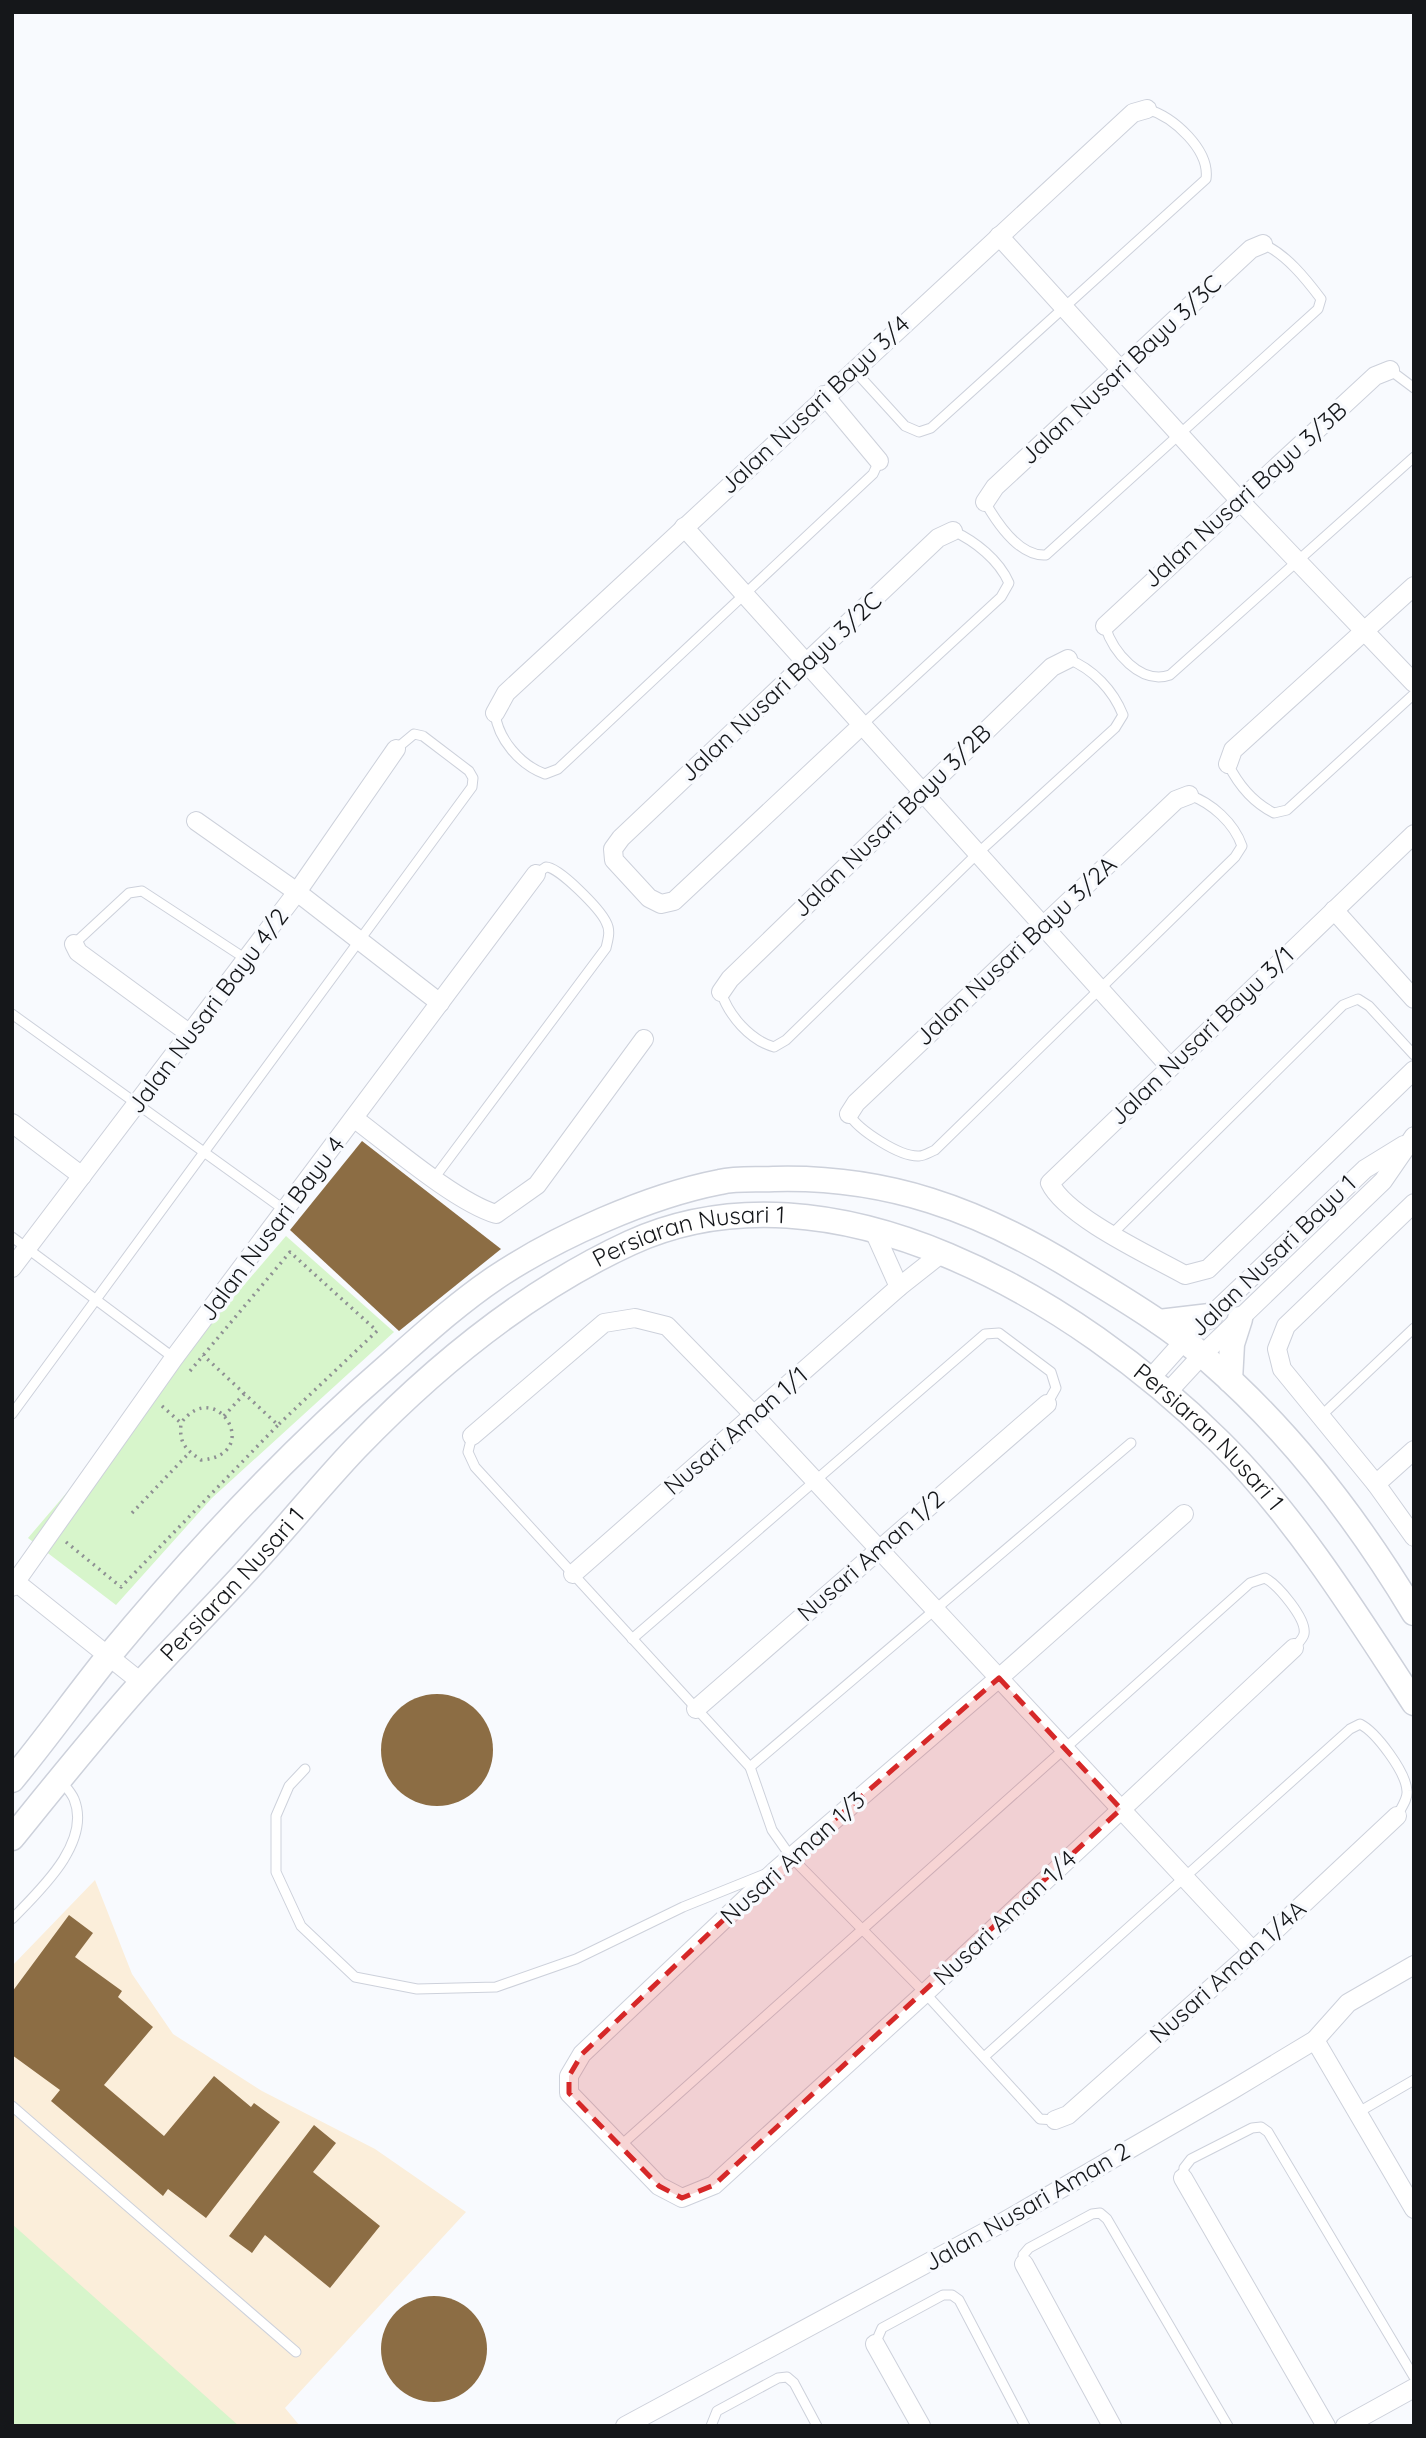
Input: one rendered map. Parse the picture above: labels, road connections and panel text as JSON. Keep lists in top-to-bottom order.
{
  "streets": {
    "main road": ["Persiaran Nusari 1"],
    "street": [
      "Jalan Nusari Bayu 3/3C",
      "Jalan Nusari Bayu 3/4",
      "Jalan Nusari Bayu 3/3B",
      "Jalan Nusari Bayu 3/2C",
      "Jalan Nusari Bayu 3/2B",
      "Jalan Nusari Bayu 3/2A",
      "Jalan Nusari Bayu 4/2",
      "Jalan Nusari Bayu 3/1",
      "Jalan Nusari Bayu 4",
      "Jalan Nusari Bayu 1",
      "Nusari Aman 1/1",
      "Nusari Aman 1/2",
      "Nusari Aman 1/3",
      "Nusari Aman 1/4",
      "Nusari Aman 1/4A",
      "Jalan Nusari Aman 2"
    ]
  },
  "crossings": [
    ["Persiaran Nusari 1", "Jalan Nusari Bayu 1"],
    ["Persiaran Nusari 1", "Nusari Aman 1/1"],
    ["Nusari Aman 1/3", "Nusari Aman 1/4"]
  ]
}
